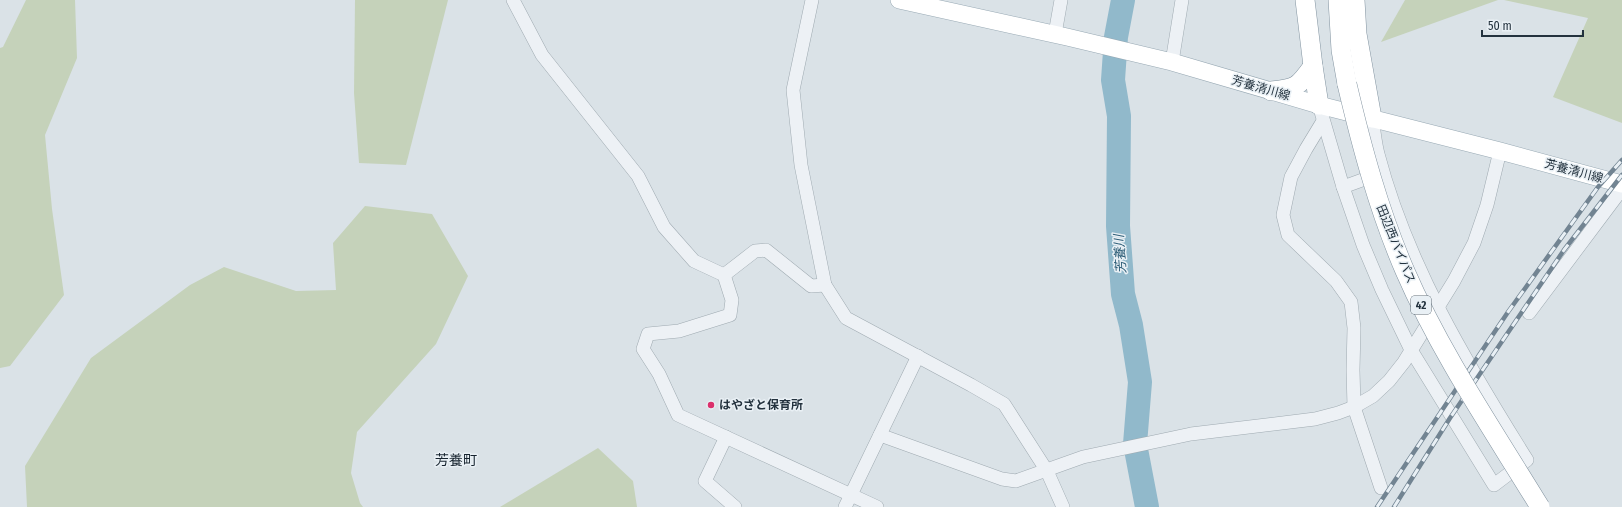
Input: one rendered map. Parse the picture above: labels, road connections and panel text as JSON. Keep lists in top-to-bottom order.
{
  "streets": {
    "highway": ["田辺西バイパス", "42"],
    "main road": ["芳養清川線"]
  },
  "districts": ["芳養町"],
  "water": ["芳養川"],
  "places": ["はやざと保育所"],
  "scale_bar": "50 m"
}
